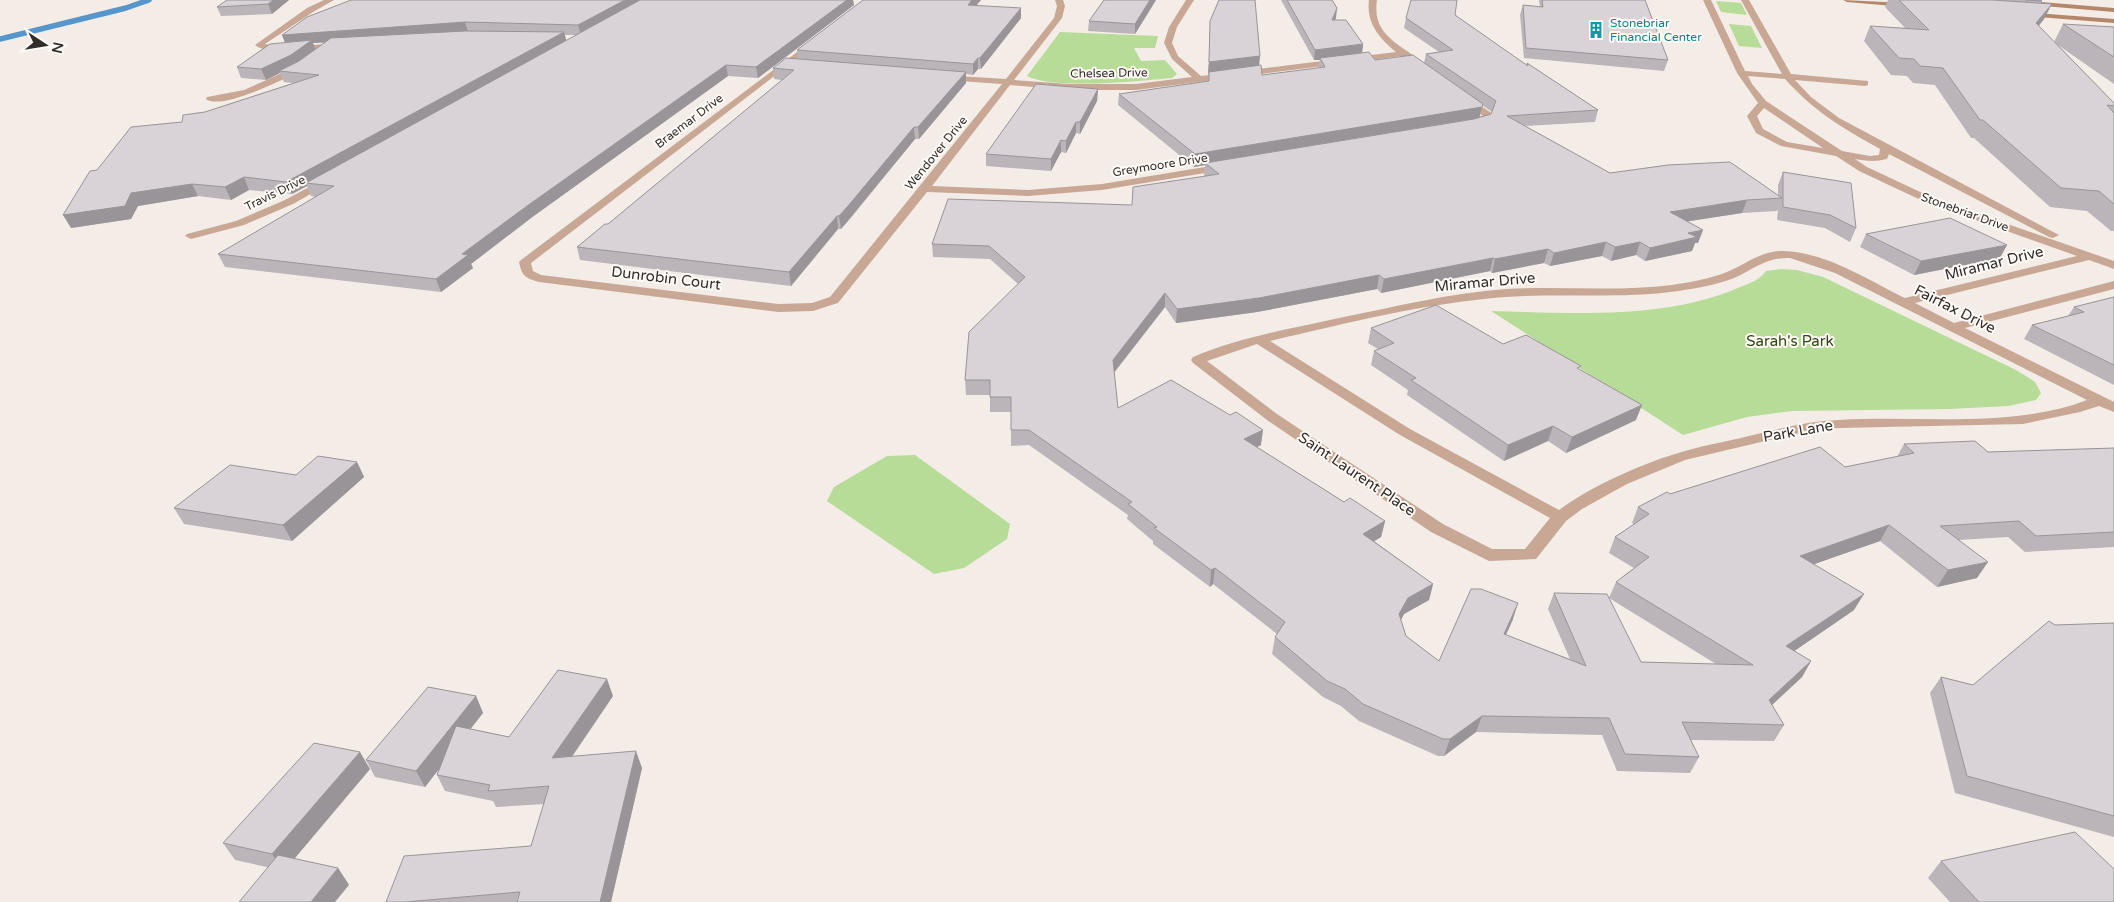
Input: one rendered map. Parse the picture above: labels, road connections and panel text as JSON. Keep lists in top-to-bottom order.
{
  "streets": {
    "street": [
      "Chelsea Drive",
      "Braemar Drive",
      "Wendover Drive",
      "Greymoore Drive",
      "Travis Drive",
      "Stonebriar Drive",
      "Miramar Drive",
      "Dunrobin Court",
      "Fairfax Drive",
      "Park Lane",
      "Saint Laurent Place"
    ]
  },
  "crossings": [
    ["Chelsea Drive", "Wendover Drive"],
    ["Braemar Drive", "Dunrobin Court"],
    ["Wendover Drive", "Greymoore Drive"],
    ["Wendover Drive", "Dunrobin Court"],
    ["Stonebriar Drive", "Miramar Drive"],
    ["Miramar Drive", "Fairfax Drive"],
    ["Miramar Drive", "Saint Laurent Place"],
    ["Fairfax Drive", "Park Lane"],
    ["Park Lane", "Saint Laurent Place"]
  ],
  "parks": ["Sarah's Park"],
  "places": {
    "building": ["Stonebriar Financial Center"]
  },
  "north": "right"
}
